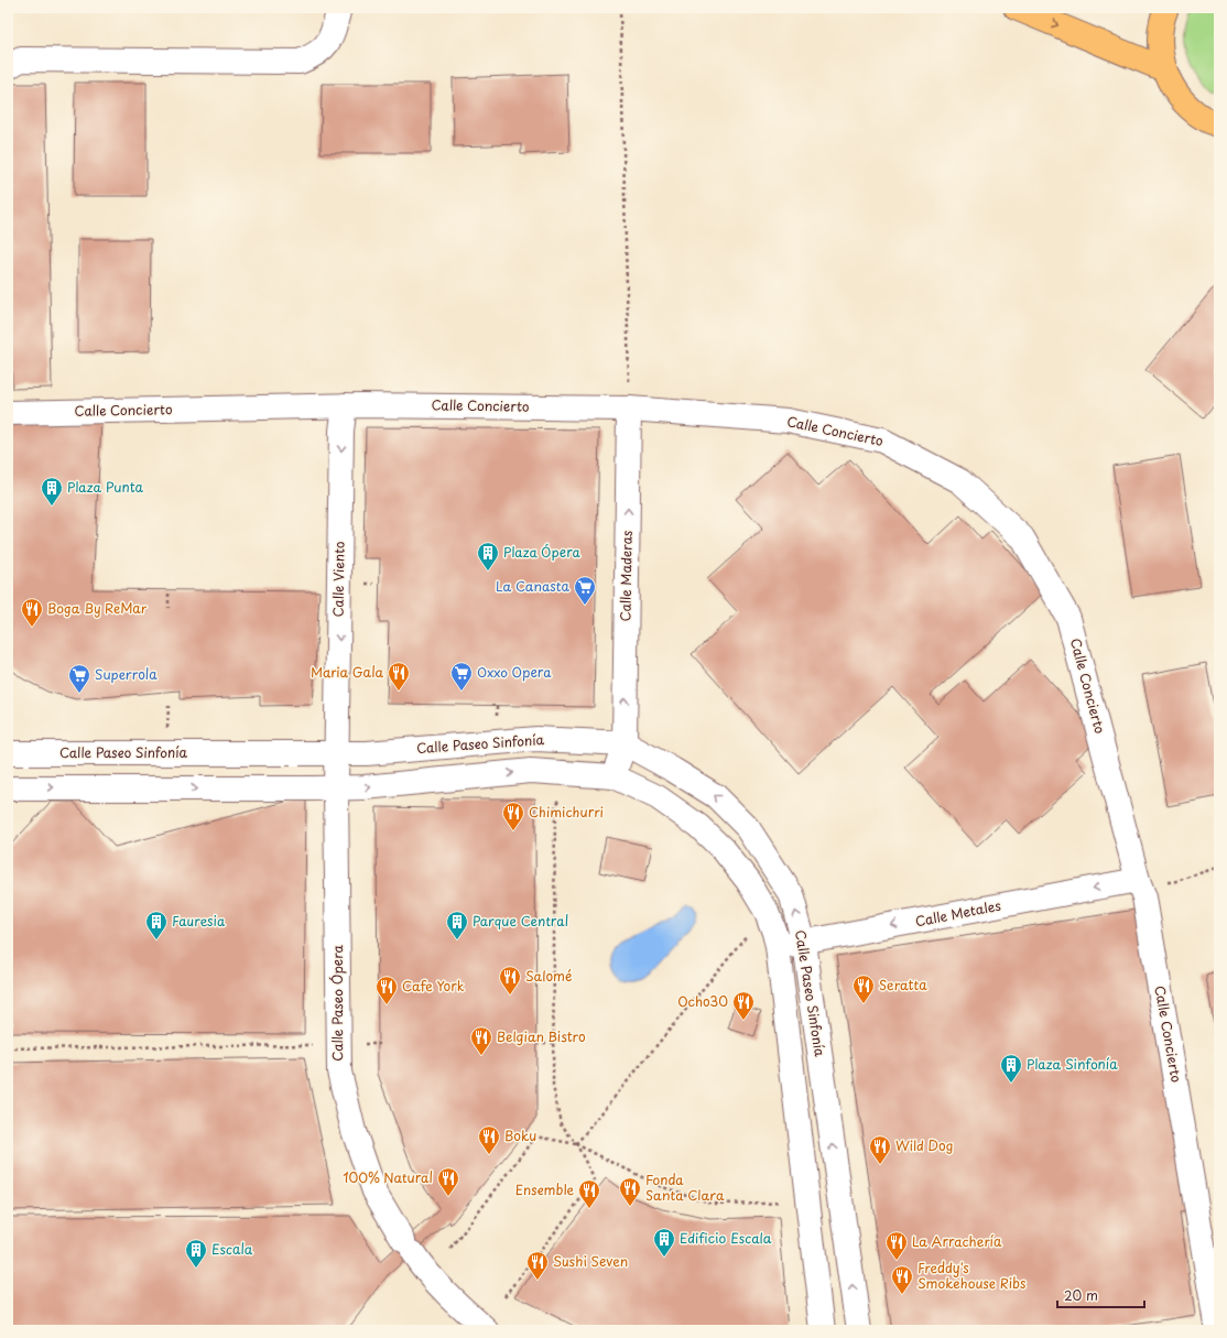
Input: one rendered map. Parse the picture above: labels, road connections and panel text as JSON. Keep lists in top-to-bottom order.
{
  "streets": {
    "street": [
      "Calle Concierto",
      "Calle Maderas",
      "Calle Viento",
      "Calle Paseo Sinfonía",
      "Calle Metales",
      "Calle Paseo Ópera"
    ]
  },
  "crossings": [
    ["Calle Concierto", "Calle Maderas"],
    ["Calle Concierto", "Calle Viento"],
    ["Calle Concierto", "Calle Metales"],
    ["Calle Maderas", "Calle Paseo Sinfonía"],
    ["Calle Viento", "Calle Paseo Sinfonía"],
    ["Calle Viento", "Calle Paseo Ópera"],
    ["Calle Paseo Sinfonía", "Calle Metales"],
    ["Calle Paseo Sinfonía", "Calle Paseo Ópera"]
  ],
  "one_way": ["Calle Maderas", "Calle Viento", "Calle Metales"],
  "places": {
    "building": [
      "Plaza Punta",
      "Plaza Ópera",
      "Fauresia",
      "Parque Central",
      "Plaza Sinfonía",
      "Edificio Escala",
      "Escala"
    ],
    "supermarket": ["La Canasta", "Oxxo Opera", "Superrola"],
    "restaurant": [
      "Boga By ReMar",
      "Maria Gala",
      "Chimichurri",
      "Salomé",
      "Seratta",
      "Cafe York",
      "Ocho30",
      "Belgian Bistro",
      "Boku",
      "Wild Dog",
      "100% Natural",
      "Fonda Santa Clara",
      "Ensemble",
      "La Arrachería",
      "Sushi Seven",
      "Freddy's Smokehouse Ribs"
    ]
  },
  "scale_bar": "20 m"
}
